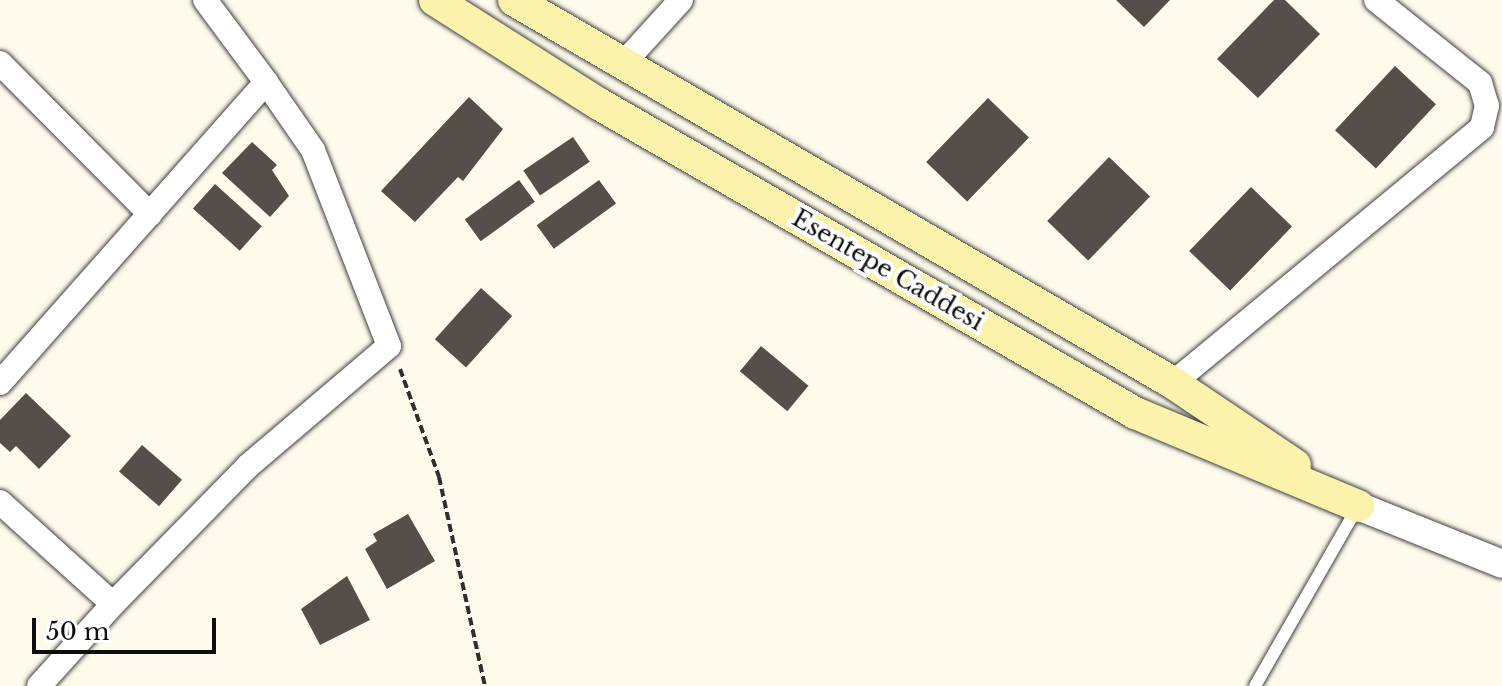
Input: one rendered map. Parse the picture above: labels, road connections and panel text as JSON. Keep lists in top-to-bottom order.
{
  "streets": {
    "main road": ["Esentepe Caddesi"]
  },
  "scale_bar": "50 m"
}
